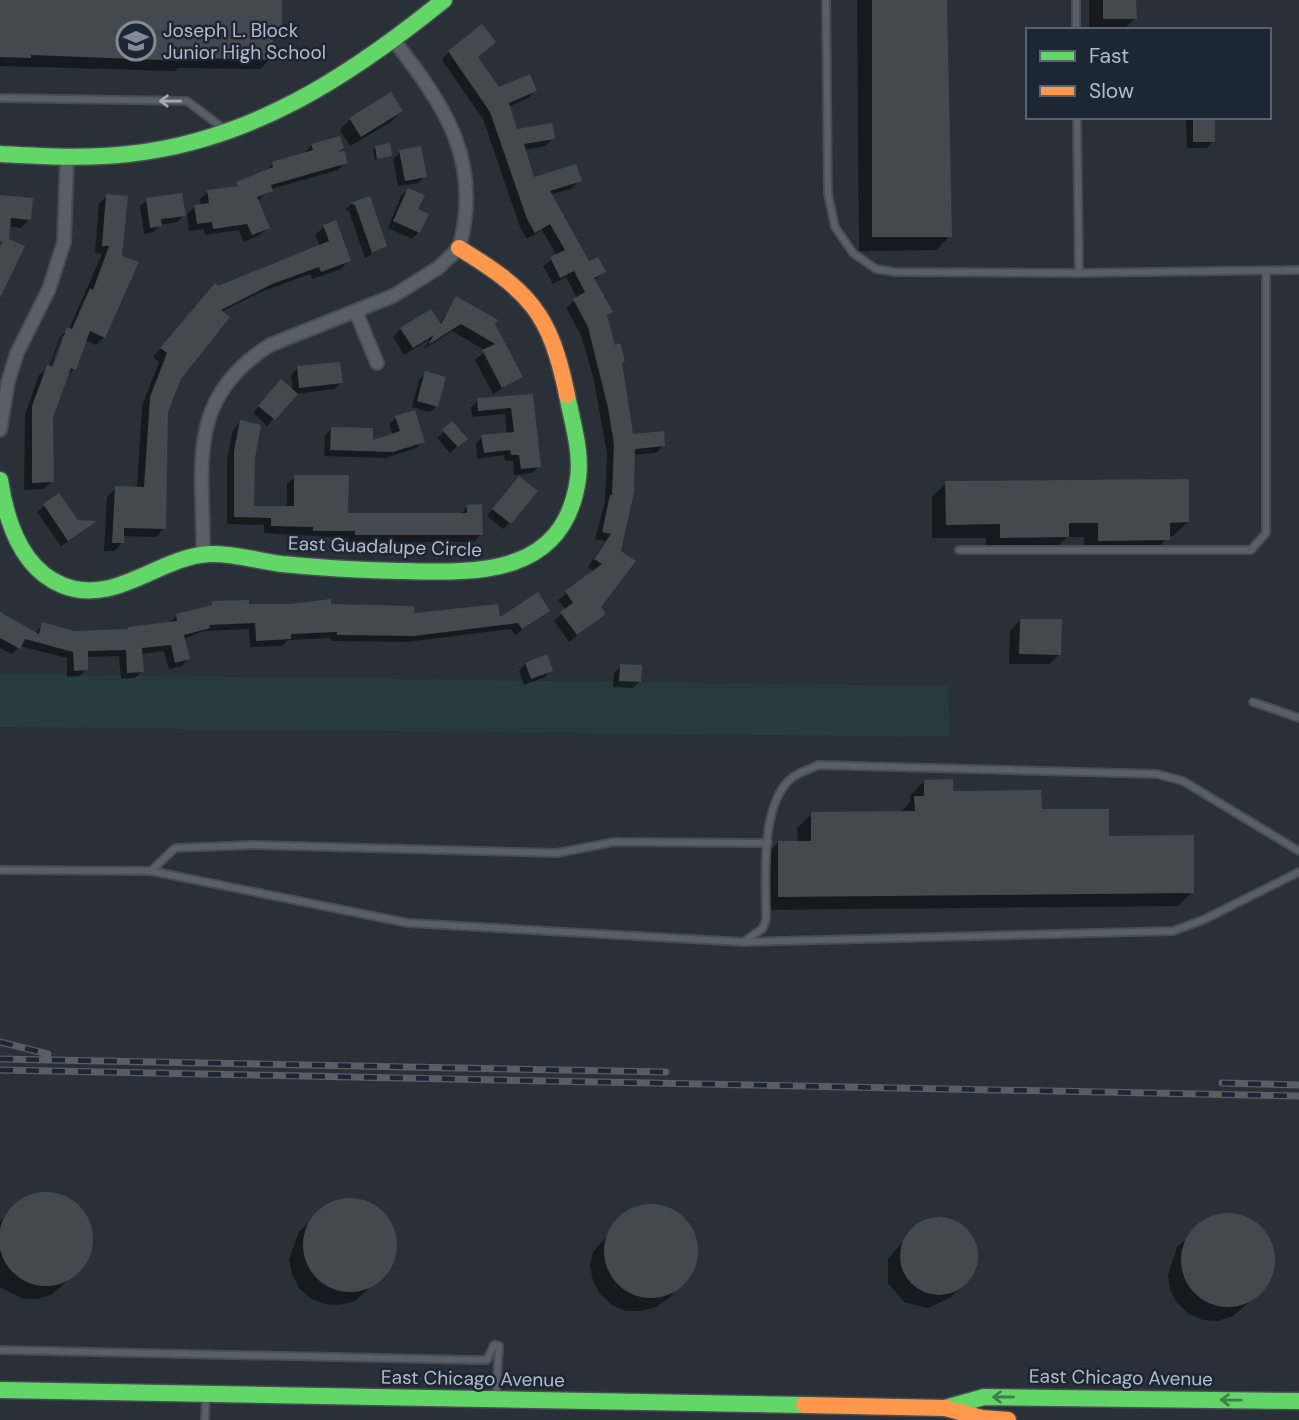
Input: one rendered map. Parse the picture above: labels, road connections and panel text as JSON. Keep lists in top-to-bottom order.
{
  "streets": {
    "street": ["East Guadalupe Circle", "East Chicago Avenue"]
  },
  "places": {
    "school or university": ["Joseph L. Block Junior High School"]
  },
  "legend": ["Fast", "Slow"]
}
